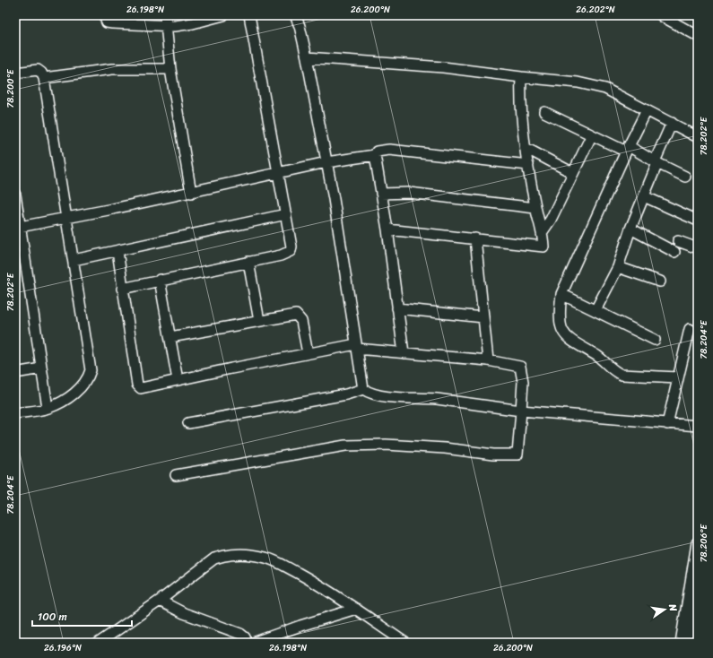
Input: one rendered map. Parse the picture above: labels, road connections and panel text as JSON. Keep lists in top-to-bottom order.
{
  "scale_bar": "100 m",
  "north": "right",
  "coordinates": [
    "26.198°N",
    "26.200°N",
    "26.202°N",
    "78.200°E",
    "78.202°E",
    "78.204°E",
    "78.206°E",
    "26.196°N"
  ]
}
